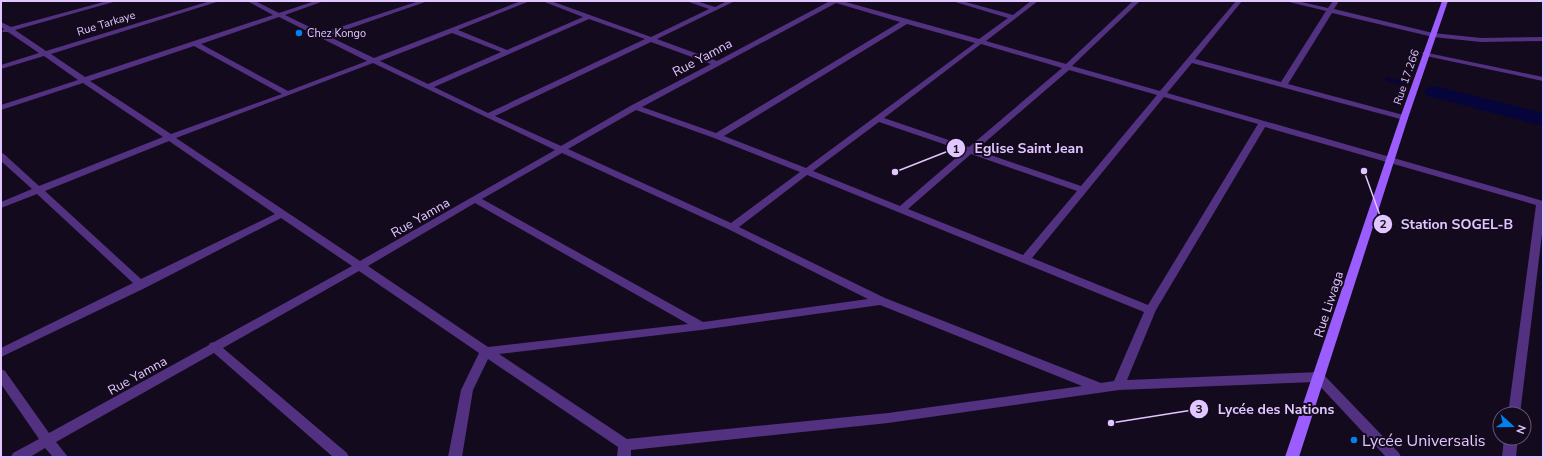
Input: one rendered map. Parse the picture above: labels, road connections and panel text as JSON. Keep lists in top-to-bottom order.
{
  "streets": {
    "main road": ["Rue 17.266", "Rue Liwaga"],
    "street": ["Rue Tarkaye", "Rue Yamna"]
  },
  "crossings": [
    ["Rue 17.266", "Rue Liwaga"]
  ],
  "places": [
    "Chez Kongo",
    "Station SOGEL-B",
    "Eglise Saint Jean",
    "Lycée des Nations",
    "Lycée Universalis"
  ],
  "north": "right"
}
